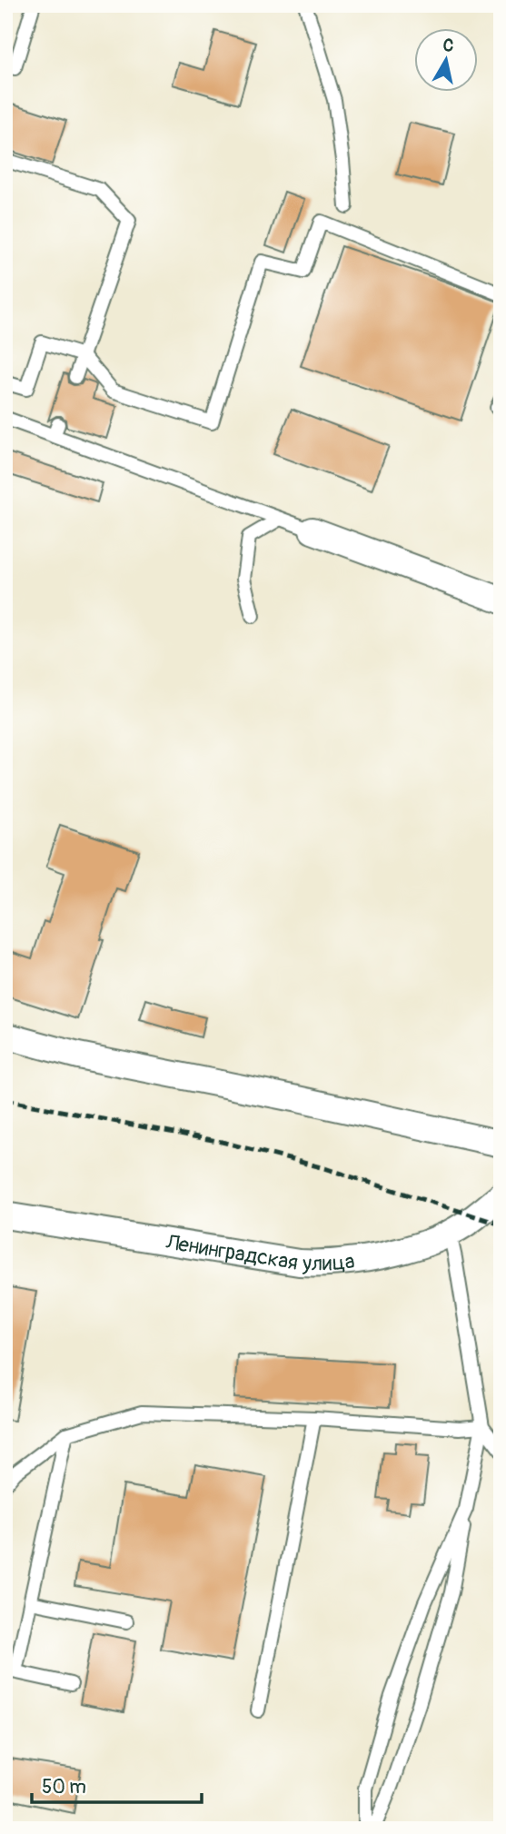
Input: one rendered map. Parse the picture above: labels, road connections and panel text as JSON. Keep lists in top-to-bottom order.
{
  "streets": {
    "street": ["Ленинградская улица"]
  },
  "scale_bar": "50 m",
  "north": "top"
}
